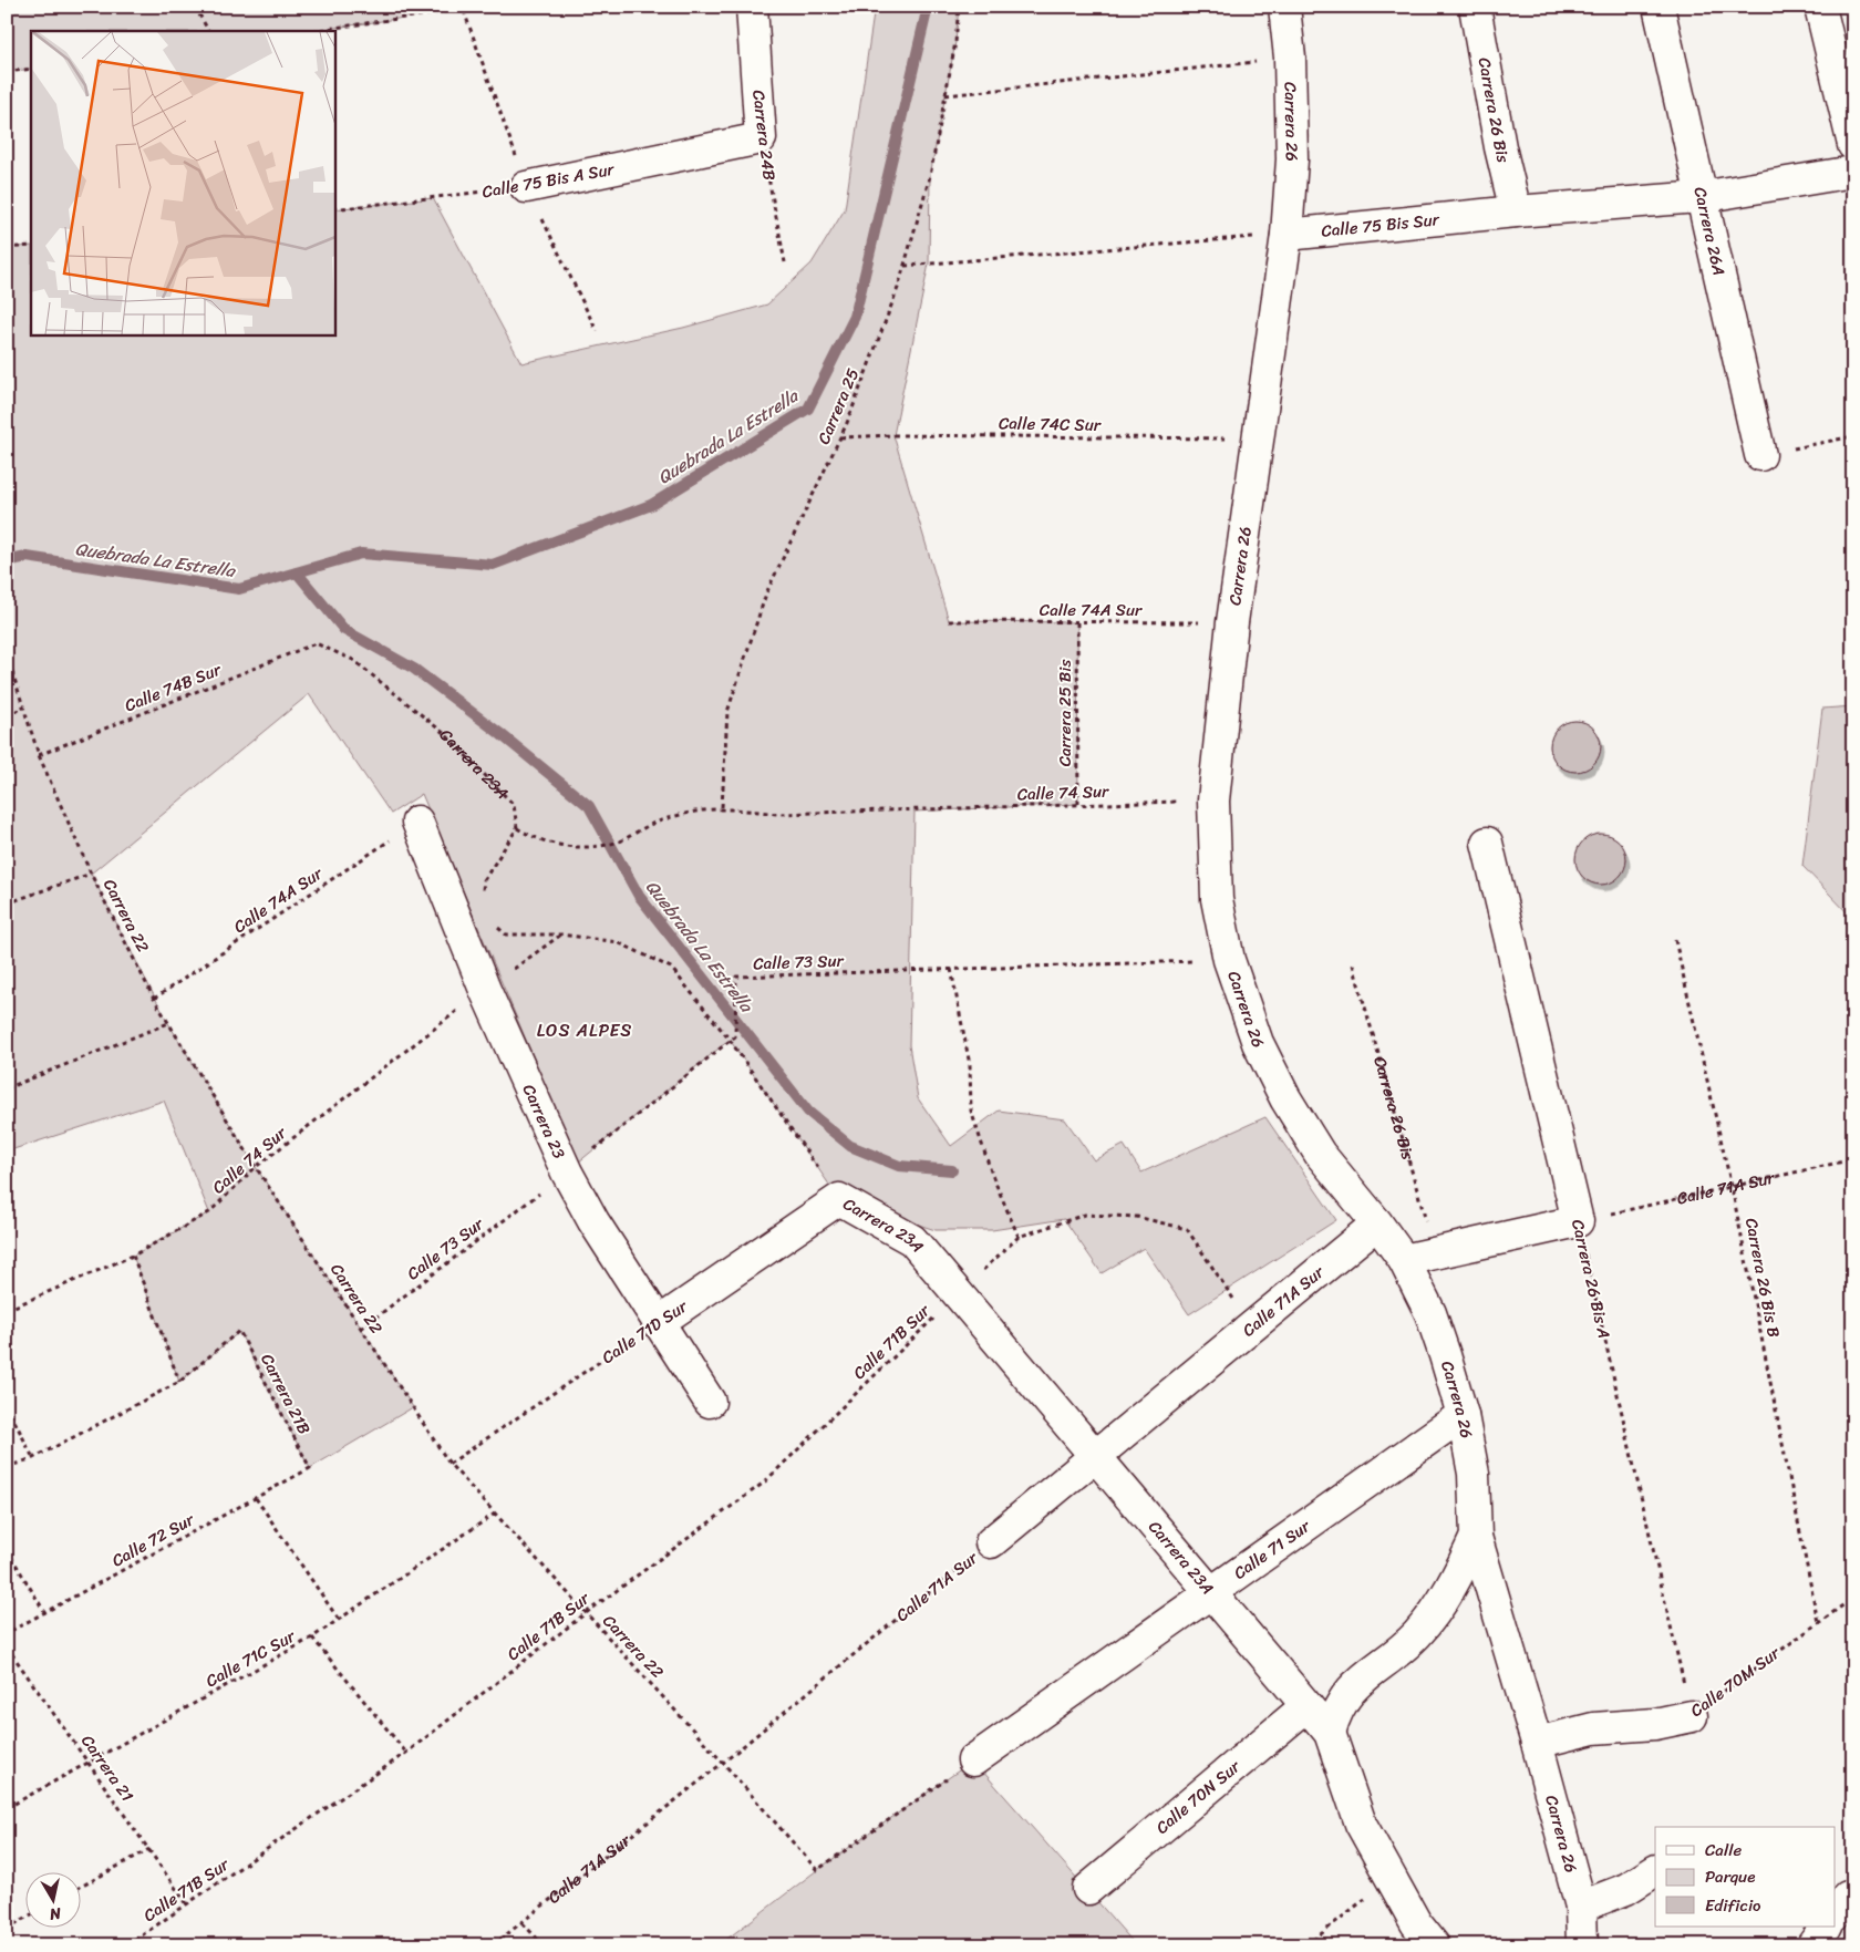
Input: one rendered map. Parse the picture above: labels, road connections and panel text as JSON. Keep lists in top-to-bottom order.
{
  "streets": {
    "street": [
      "Carrera 26 Bis",
      "Carrera 26",
      "Carrera 24B",
      "Calle 75 Bis A Sur",
      "Calle 75 Bis Sur",
      "Carrera 26A",
      "Carrera 23A",
      "Carrera 23",
      "Calle 71A Sur",
      "Carrera 26 Bis A",
      "Calle 71D Sur",
      "Calle 71 Sur",
      "Calle 70M Sur",
      "Calle 70N Sur"
    ],
    "path": [
      "Carrera 25",
      "Calle 74C Sur",
      "Calle 74A Sur",
      "Calle 74B Sur",
      "Carrera 25 Bis",
      "Calle 74 Sur",
      "Carrera 22",
      "Calle 73 Sur",
      "Carrera 26 Bis B",
      "Calle 71B Sur",
      "Carrera 21B",
      "Calle 72 Sur",
      "Calle 71C Sur",
      "Carrera 21"
    ]
  },
  "crossings": [
    ["Carrera 26 Bis", "Calle 75 Bis Sur"],
    ["Carrera 26", "Calle 75 Bis Sur"],
    ["Carrera 26", "Calle 74C Sur"],
    ["Carrera 26", "Calle 74A Sur"],
    ["Carrera 26", "Calle 74 Sur"],
    ["Carrera 26", "Calle 73 Sur"],
    ["Carrera 26", "Calle 71A Sur"],
    ["Carrera 26", "Calle 71 Sur"],
    ["Carrera 26", "Calle 70M Sur"],
    ["Carrera 24B", "Calle 75 Bis A Sur"],
    ["Calle 75 Bis Sur", "Carrera 26A"],
    ["Carrera 25", "Calle 74C Sur"],
    ["Carrera 25", "Calle 74 Sur"],
    ["Calle 74A Sur", "Carrera 25 Bis"],
    ["Calle 74A Sur", "Carrera 22"],
    ["Calle 74A Sur", "Carrera 23"],
    ["Calle 74B Sur", "Carrera 23A"],
    ["Calle 74B Sur", "Carrera 22"],
    ["Carrera 25 Bis", "Calle 74 Sur"],
    ["Carrera 23A", "Calle 74 Sur"],
    ["Carrera 23A", "Calle 73 Sur"],
    ["Carrera 23A", "Calle 71A Sur"],
    ["Carrera 23A", "Calle 71D Sur"],
    ["Carrera 23A", "Calle 71B Sur"],
    ["Carrera 23A", "Calle 71 Sur"],
    ["Carrera 23A", "Calle 70N Sur"],
    ["Calle 74 Sur", "Carrera 22"],
    ["Calle 74 Sur", "Carrera 23"],
    ["Carrera 22", "Calle 73 Sur"],
    ["Carrera 22", "Calle 71A Sur"],
    ["Carrera 22", "Calle 71D Sur"],
    ["Carrera 22", "Calle 71B Sur"],
    ["Carrera 22", "Calle 71 Sur"],
    ["Carrera 22", "Calle 71C Sur"],
    ["Calle 73 Sur", "Carrera 23"],
    ["Carrera 23", "Calle 71D Sur"],
    ["Calle 71A Sur", "Carrera 26 Bis B"],
    ["Calle 71A Sur", "Carrera 26 Bis A"],
    ["Carrera 26 Bis B", "Calle 70M Sur"],
    ["Carrera 26 Bis A", "Calle 70M Sur"],
    ["Calle 71B Sur", "Carrera 21"],
    ["Carrera 21B", "Calle 72 Sur"],
    ["Calle 71C Sur", "Carrera 21"]
  ],
  "districts": ["LOS ALPES"],
  "water": ["Quebrada La Estrella"],
  "legend": ["Calle", "Parque", "Edificio"],
  "north": "bottom"
}
